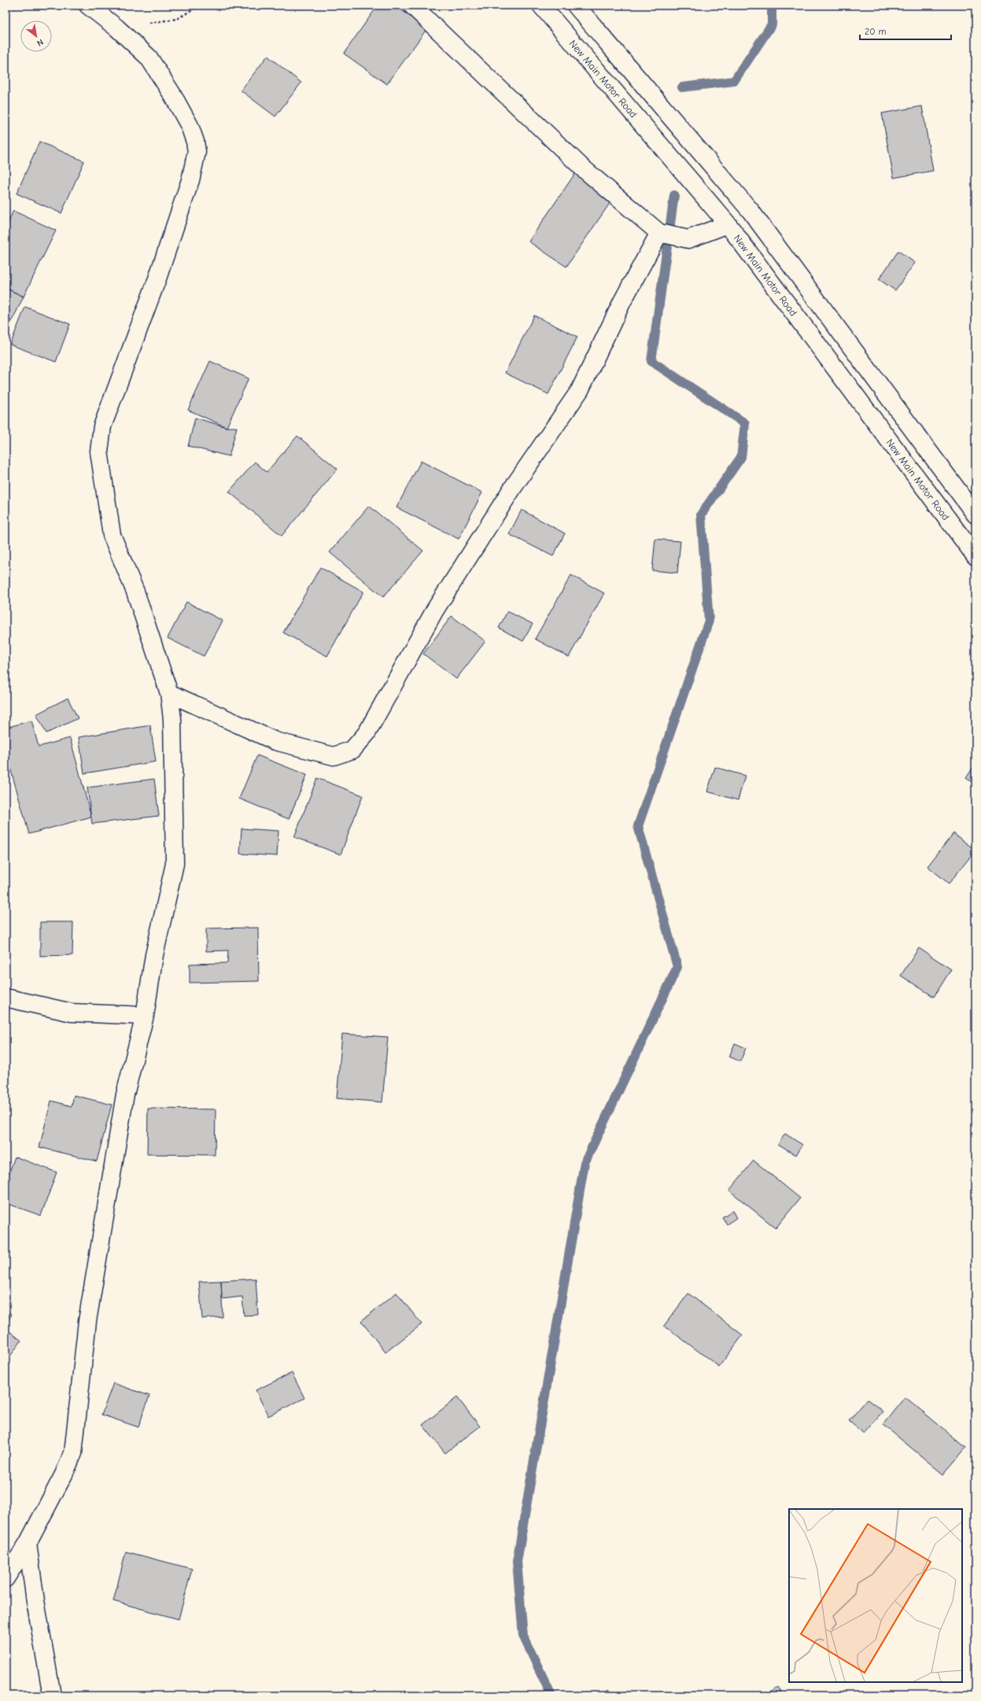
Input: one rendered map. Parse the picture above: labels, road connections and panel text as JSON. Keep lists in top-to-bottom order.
{
  "streets": {
    "main road": ["New Main Motor Road"]
  },
  "scale_bar": "20 m",
  "north": "bottom right"
}
